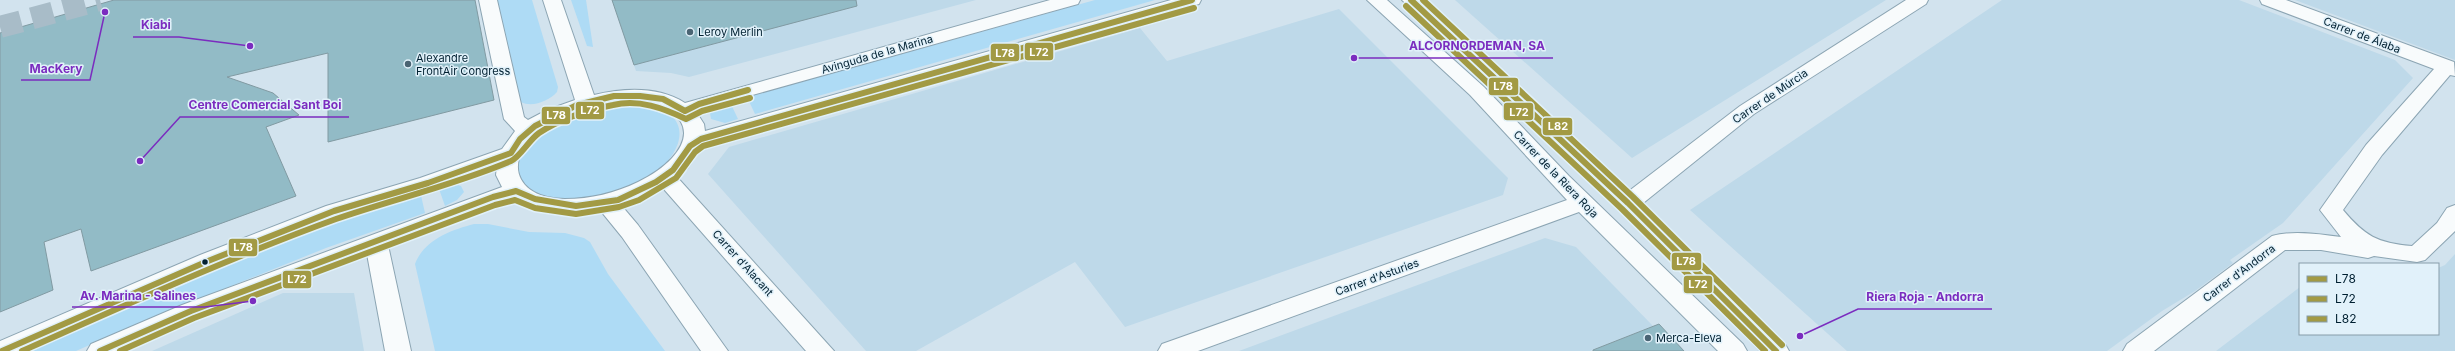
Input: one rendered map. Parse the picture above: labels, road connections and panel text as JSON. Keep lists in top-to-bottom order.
{
  "streets": {
    "street": [
      "Carrer de Álaba",
      "Avinguda de la Marina",
      "Carrer de Múrcia",
      "Carrer de la Riera Roja",
      "Carrer d'Alacant",
      "Carrer d'Andorra",
      "Carrer d'Asturies"
    ]
  },
  "crossings": [
    ["Carrer de Álaba", "Carrer d'Andorra"],
    ["Carrer de la Riera Roja", "Carrer d'Asturies"]
  ],
  "places": [
    "MacKery",
    "Leroy Merlin",
    "Kiabi",
    "ALCORNORDEMAN, SA",
    "Alexandre FrontAir Congress",
    "Centre Comercial Sant Boi",
    "Av. Marina - Salines",
    "Riera Roja - Andorra",
    "Merca-Eleva"
  ],
  "lines": ["transit line L78", "transit line L82", "transit line L72"],
  "legend": ["L78", "L72", "L82"]
}
